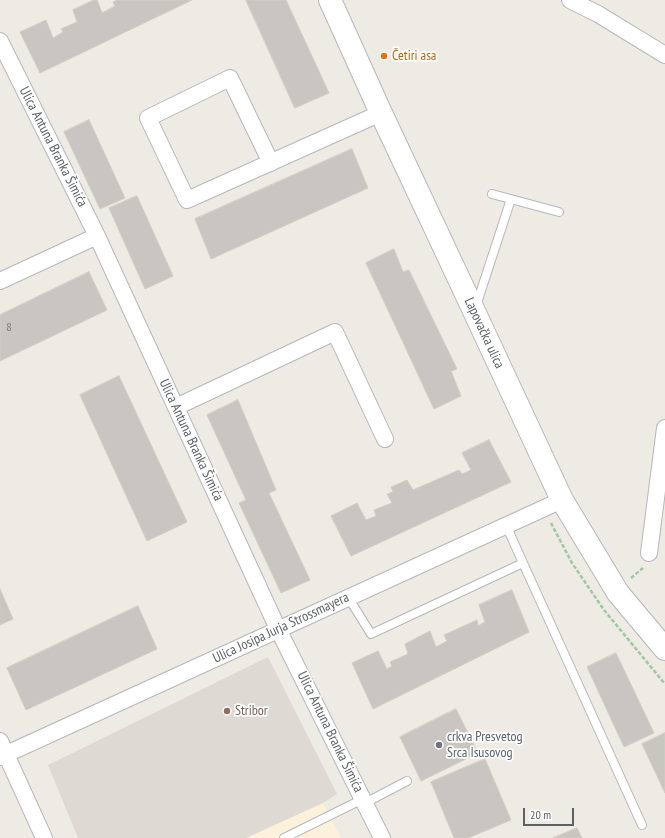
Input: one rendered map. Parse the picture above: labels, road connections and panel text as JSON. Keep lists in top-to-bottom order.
{
  "streets": {
    "main road": ["Lapovačka ulica"],
    "street": ["Ulica Antuna Branka Šimića", "Ulica Josipa Jurja Strossmayera"]
  },
  "crossings": [
    ["Ulica Antuna Branka Šimića", "Ulica Josipa Jurja Strossmayera"],
    ["Lapovačka ulica", "Ulica Josipa Jurja Strossmayera"]
  ],
  "places": ["Četiri asa", "Stribor", "crkva Presvetog Srca Isusovog"],
  "house_numbers": ["8"],
  "scale_bar": "20 m"
}
